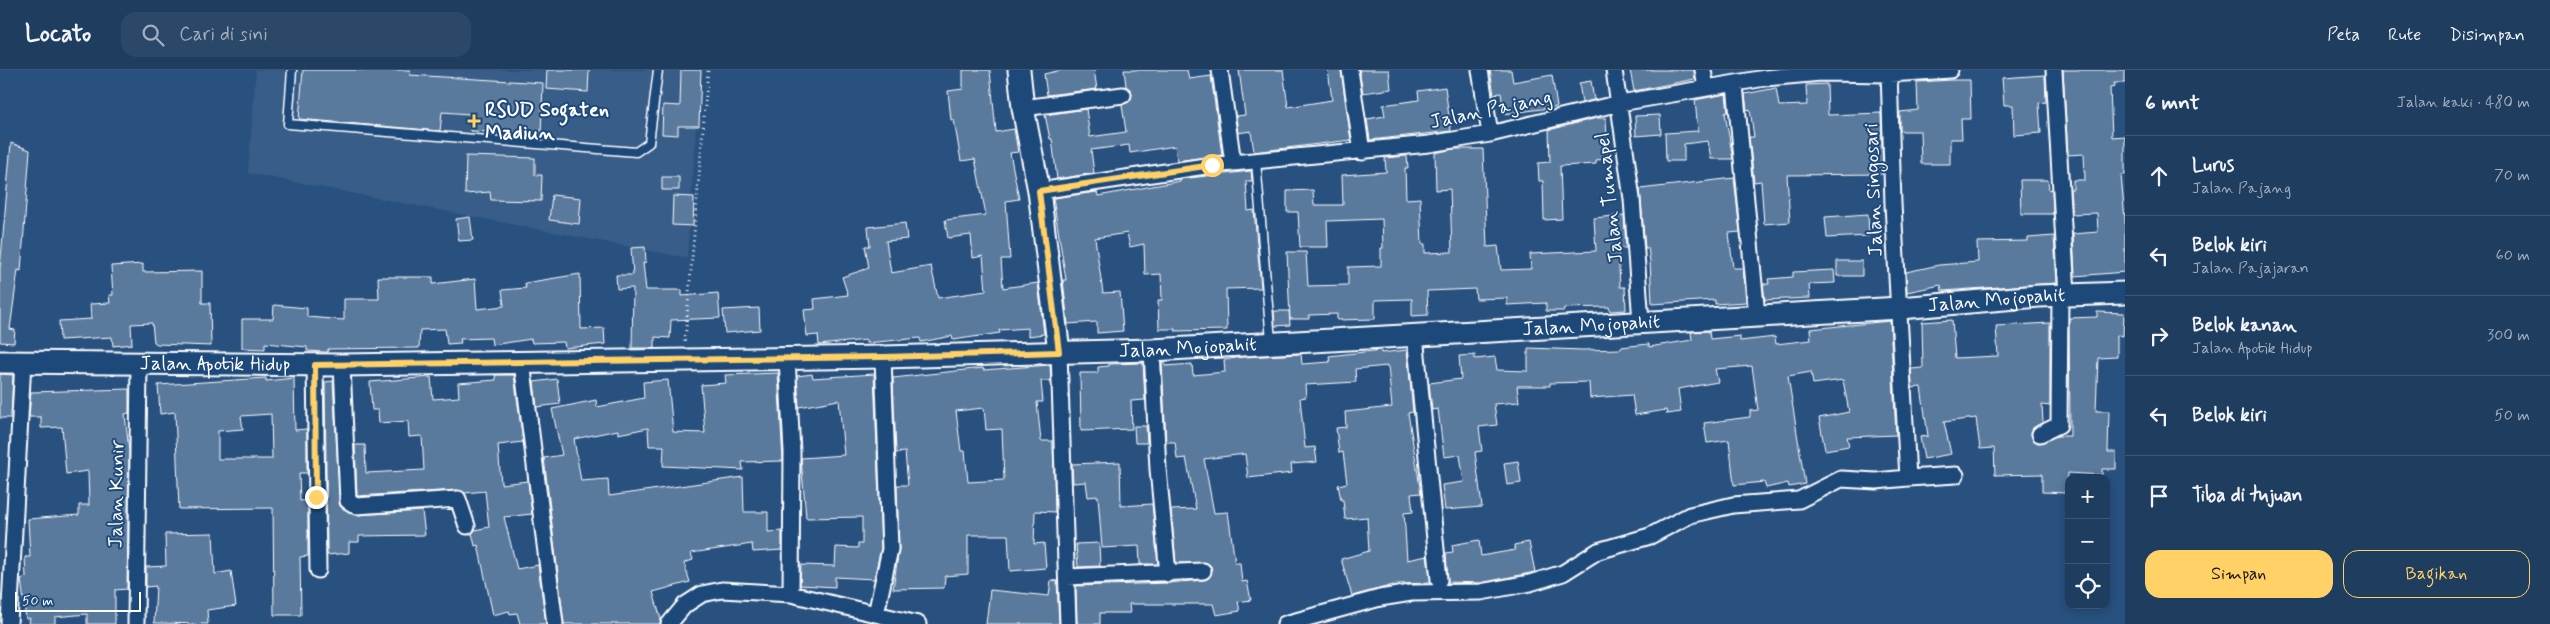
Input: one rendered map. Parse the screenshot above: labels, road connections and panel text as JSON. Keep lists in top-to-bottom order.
{
  "streets": {
    "street": [
      "Jalan Pajang",
      "Jalan Singosari",
      "Jalan Tumapel",
      "Jalan Mojopahit",
      "Jalan Apotik Hidup",
      "Jalan Kunir"
    ]
  },
  "crossings": [
    ["Jalan Pajang", "Jalan Singosari"],
    ["Jalan Pajang", "Jalan Tumapel"],
    ["Jalan Singosari", "Jalan Mojopahit"],
    ["Jalan Tumapel", "Jalan Mojopahit"],
    ["Jalan Mojopahit", "Jalan Apotik Hidup"],
    ["Jalan Apotik Hidup", "Jalan Kunir"]
  ],
  "places": {
    "health": ["RSUD Sogaten Madiun"]
  },
  "scale_bar": "50 m",
  "page": {
    "header": "Locato",
    "search": "Cari di sini",
    "nav": ["Peta", "Rute", "Disimpan"],
    "heading": ["6 mnt", "Jalan kaki · 480 m"],
    "list": [
      ["Lurus", "Jalan Pajang", "70 m"],
      ["Belok kiri", "Jalan Pajajaran", "60 m"],
      ["Belok kanan", "Jalan Apotik Hidup", "300 m"],
      ["Belok kiri", "50 m"],
      "Tiba di tujuan"
    ],
    "map_buttons": ["+", "−"],
    "buttons": ["Simpan", "Bagikan"],
    "scale": "50 m"
  }
}
